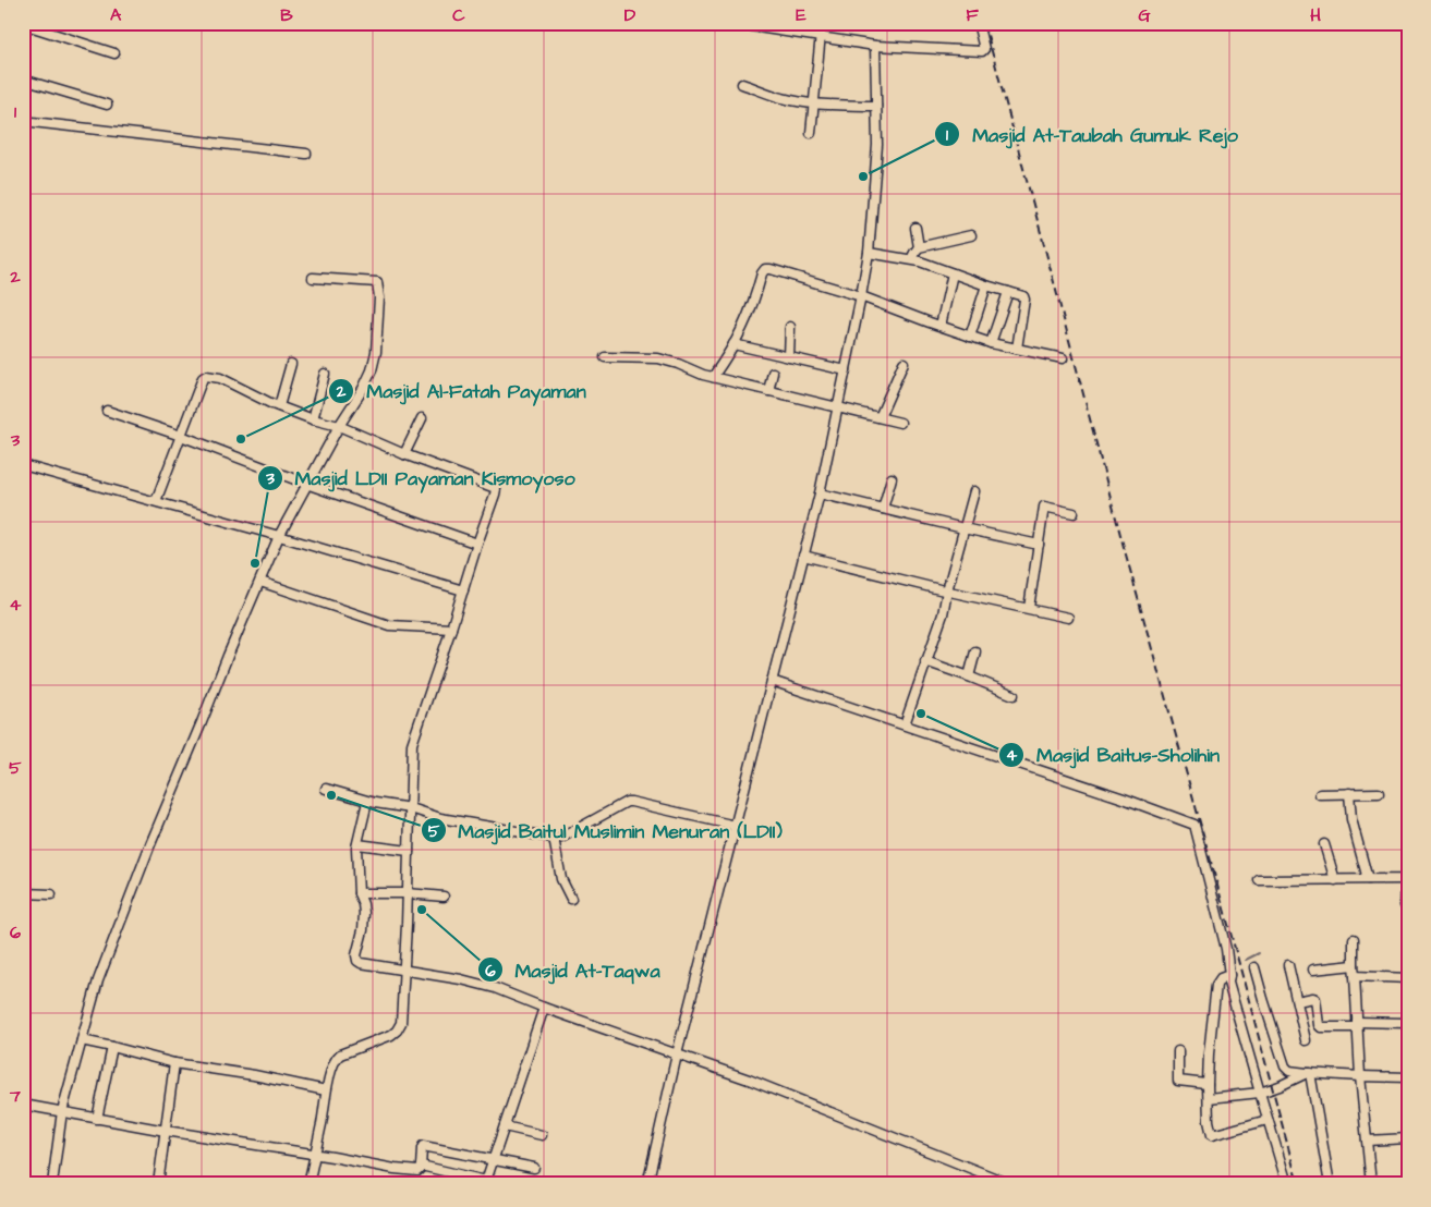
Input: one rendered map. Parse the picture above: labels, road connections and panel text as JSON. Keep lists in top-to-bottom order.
{
  "places": [
    "Masjid At-Taubah Gumuk Rejo",
    "Masjid Al-Fatah Payaman",
    "Masjid LDII Payaman Kismoyoso",
    "Masjid Baitus-Sholihin",
    "Masjid Baitul Muslimin Menuran (LDII)",
    "Masjid At-Taqwa"
  ],
  "grid": {
    "columns": [
      "A",
      "B",
      "C",
      "D",
      "E",
      "F",
      "G",
      "H"
    ],
    "rows": [
      "1",
      "2",
      "3",
      "4",
      "5",
      "6",
      "7"
    ]
  }
}
